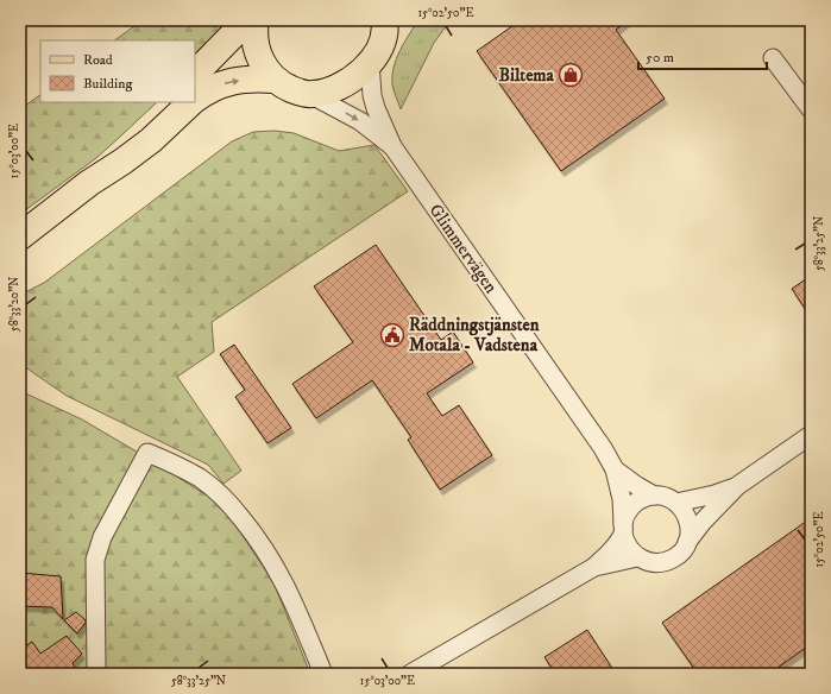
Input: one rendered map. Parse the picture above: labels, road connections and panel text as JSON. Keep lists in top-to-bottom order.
{
  "streets": {
    "street": ["Glimmervägen"]
  },
  "places": {
    "shop": ["Biltema"],
    "public building": ["Räddningstjänsten Motala - Vadstena"]
  },
  "legend": ["Road", "Building"],
  "scale_bar": "50 m",
  "coordinates": [
    "15°02'50\"E",
    "15°03'00\"E",
    "58°33'25\"N",
    "58°33'20\"N"
  ]
}
